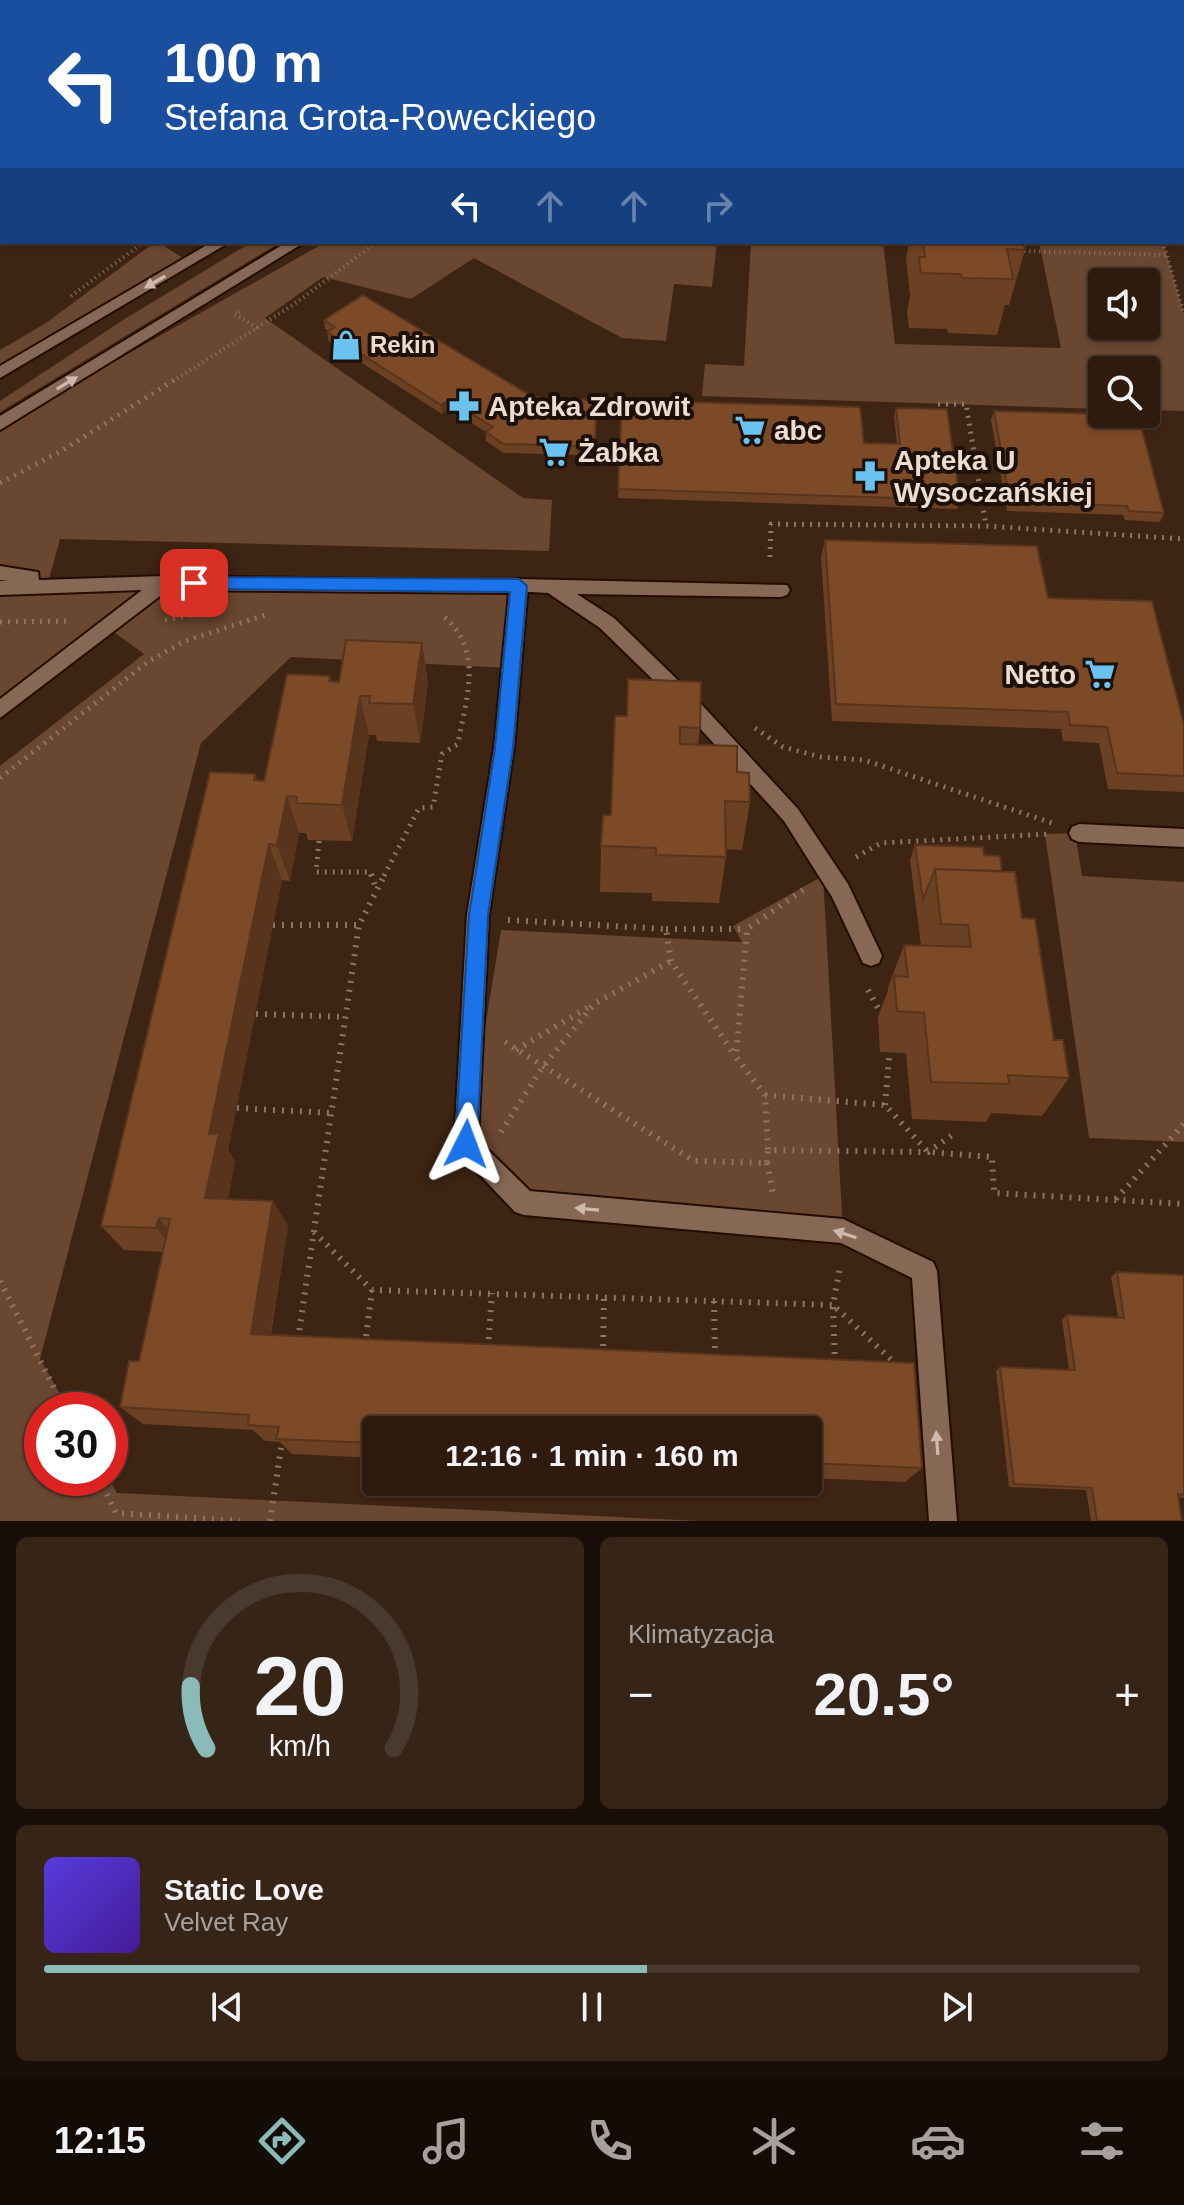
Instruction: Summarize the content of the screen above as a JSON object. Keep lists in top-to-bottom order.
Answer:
{
  "places": {
    "shop": ["Rekin"],
    "pharmacy": ["Apteka Zdrowit", "Apteka U Wysoczańskiej"],
    "supermarket": ["abc", "Żabka", "Netto"]
  },
  "page": {
    "turn": ["100 m", "Stefana Grota-Roweckiego"],
    "limit": "30",
    "trip": "12:16 · 1 min · 160 m",
    "tile": "Klimatyzacja",
    "heat": ["−", "20.5°", "+"],
    "song": ["Static Love", "Velvet Ray"],
    "tabs": "12:15",
    "gauge": ["20", "km/h"]
  }
}
